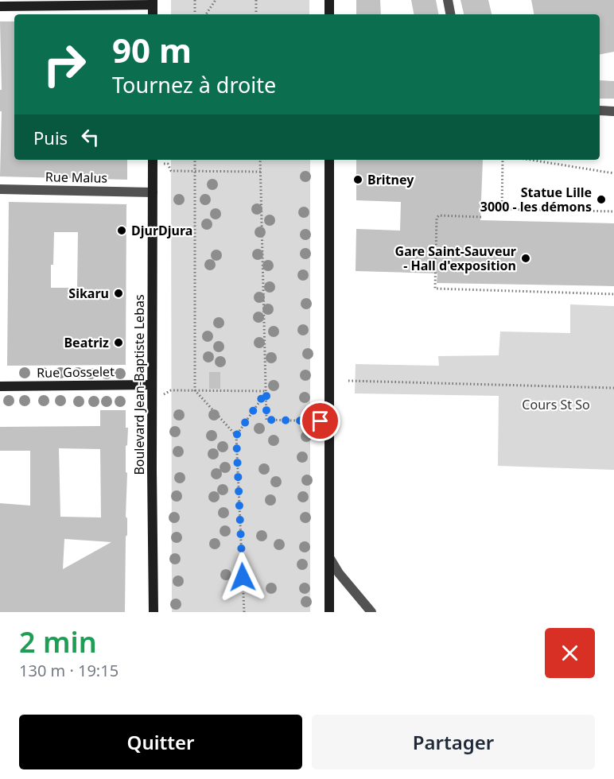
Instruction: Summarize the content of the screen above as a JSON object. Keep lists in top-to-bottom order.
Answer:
{
  "streets": {
    "main road": ["Rue Gosselet", "Boulevard Jean-Baptiste Lebas"],
    "street": ["Rue Malus"]
  },
  "crossings": [
    ["Rue Malus", "Boulevard Jean-Baptiste Lebas"],
    ["Rue Gosselet", "Boulevard Jean-Baptiste Lebas"]
  ],
  "parks": ["Cours St So"],
  "places": [
    "Britney",
    "Statue Lille 3000 - les démons",
    "DjurDjura",
    "Gare Saint-Sauveur - Hall d'exposition",
    "Sikaru",
    "Beatriz"
  ],
  "page": {
    "turn": ["90 m", "Tournez à droite"],
    "then": "Puis",
    "heading": ["2 min", "130 m · 19:15"],
    "buttons": ["Quitter", "Partager"]
  }
}
